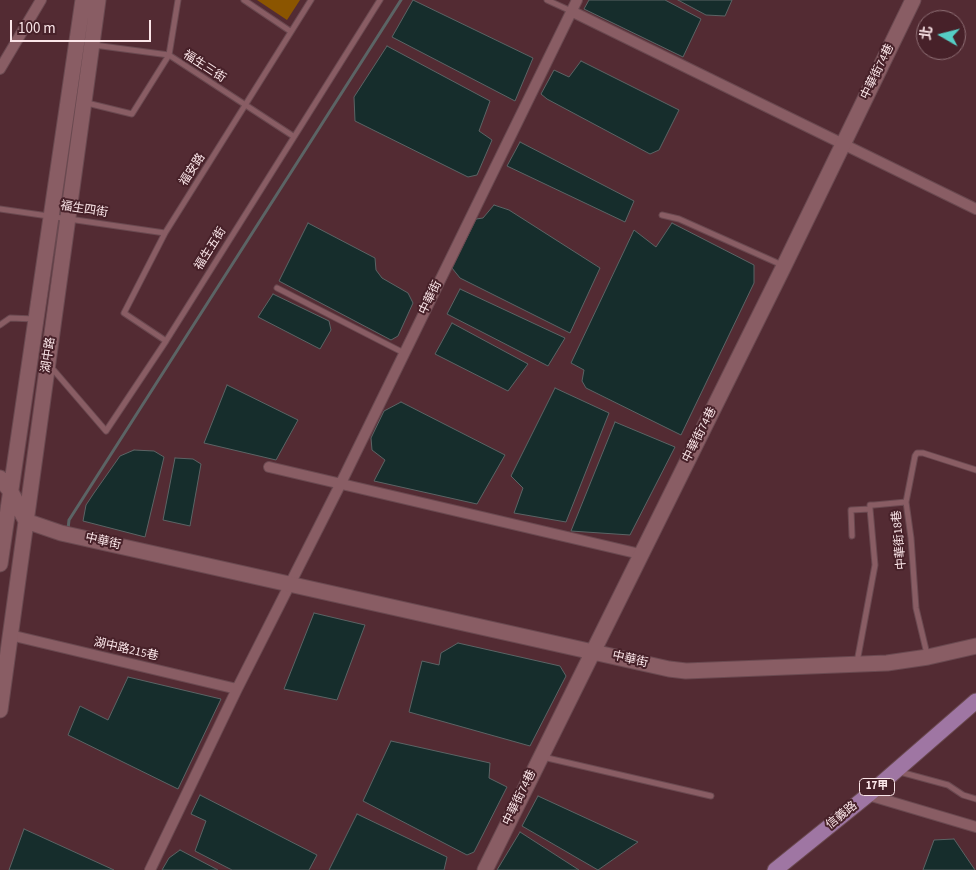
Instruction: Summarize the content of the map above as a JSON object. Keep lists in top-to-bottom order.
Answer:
{
  "streets": {
    "main road": ["17甲", "信義路"],
    "street": [
      "中華街74巷",
      "中華街",
      "湖中路",
      "湖中路215巷"
    ],
    "lane": [
      "福生三街",
      "福安路",
      "福生四街",
      "福生五街",
      "中華街18巷"
    ]
  },
  "crossings": [
    ["福生三街", "福安路"],
    ["福生三街", "福生五街"],
    ["福生三街", "湖中路"],
    ["中華街74巷", "中華街"],
    ["福安路", "福生四街"],
    ["福安路", "福生五街"],
    ["福生四街", "湖中路"],
    ["福生五街", "湖中路"],
    ["中華街", "湖中路"],
    ["中華街", "中華街18巷"],
    ["中華街", "湖中路215巷"],
    ["湖中路", "湖中路215巷"]
  ],
  "scale_bar": "100 m",
  "north": "left"
}
